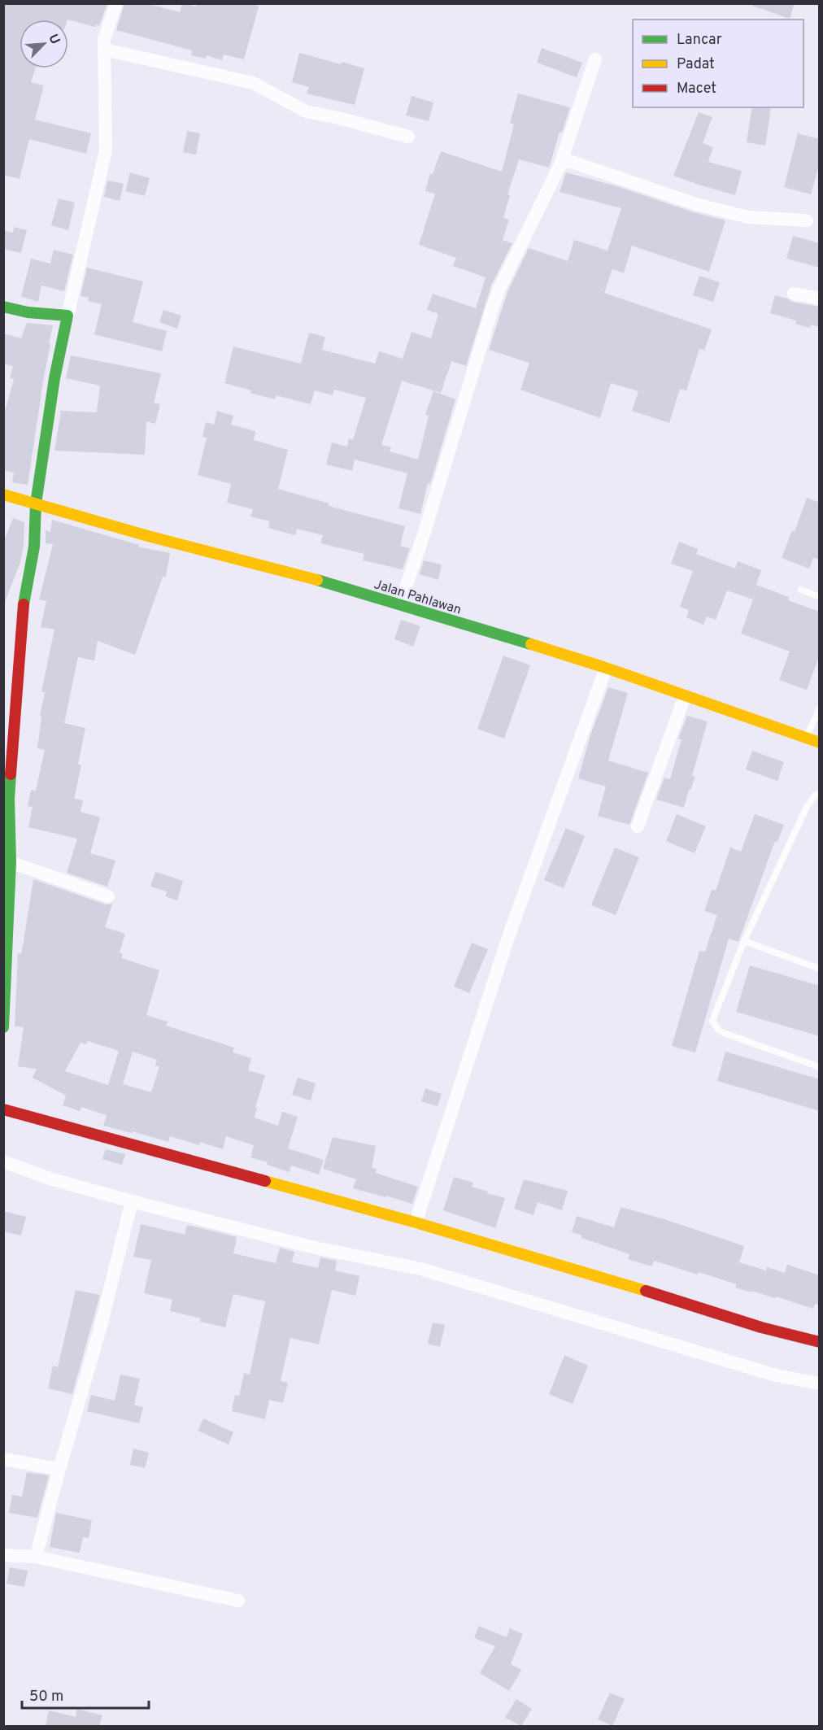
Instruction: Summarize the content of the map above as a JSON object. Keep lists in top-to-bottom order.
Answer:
{
  "streets": {
    "street": ["Jalan Pahlawan"]
  },
  "legend": ["Lancar", "Padat", "Macet"],
  "scale_bar": "50 m",
  "north": "top right"
}
